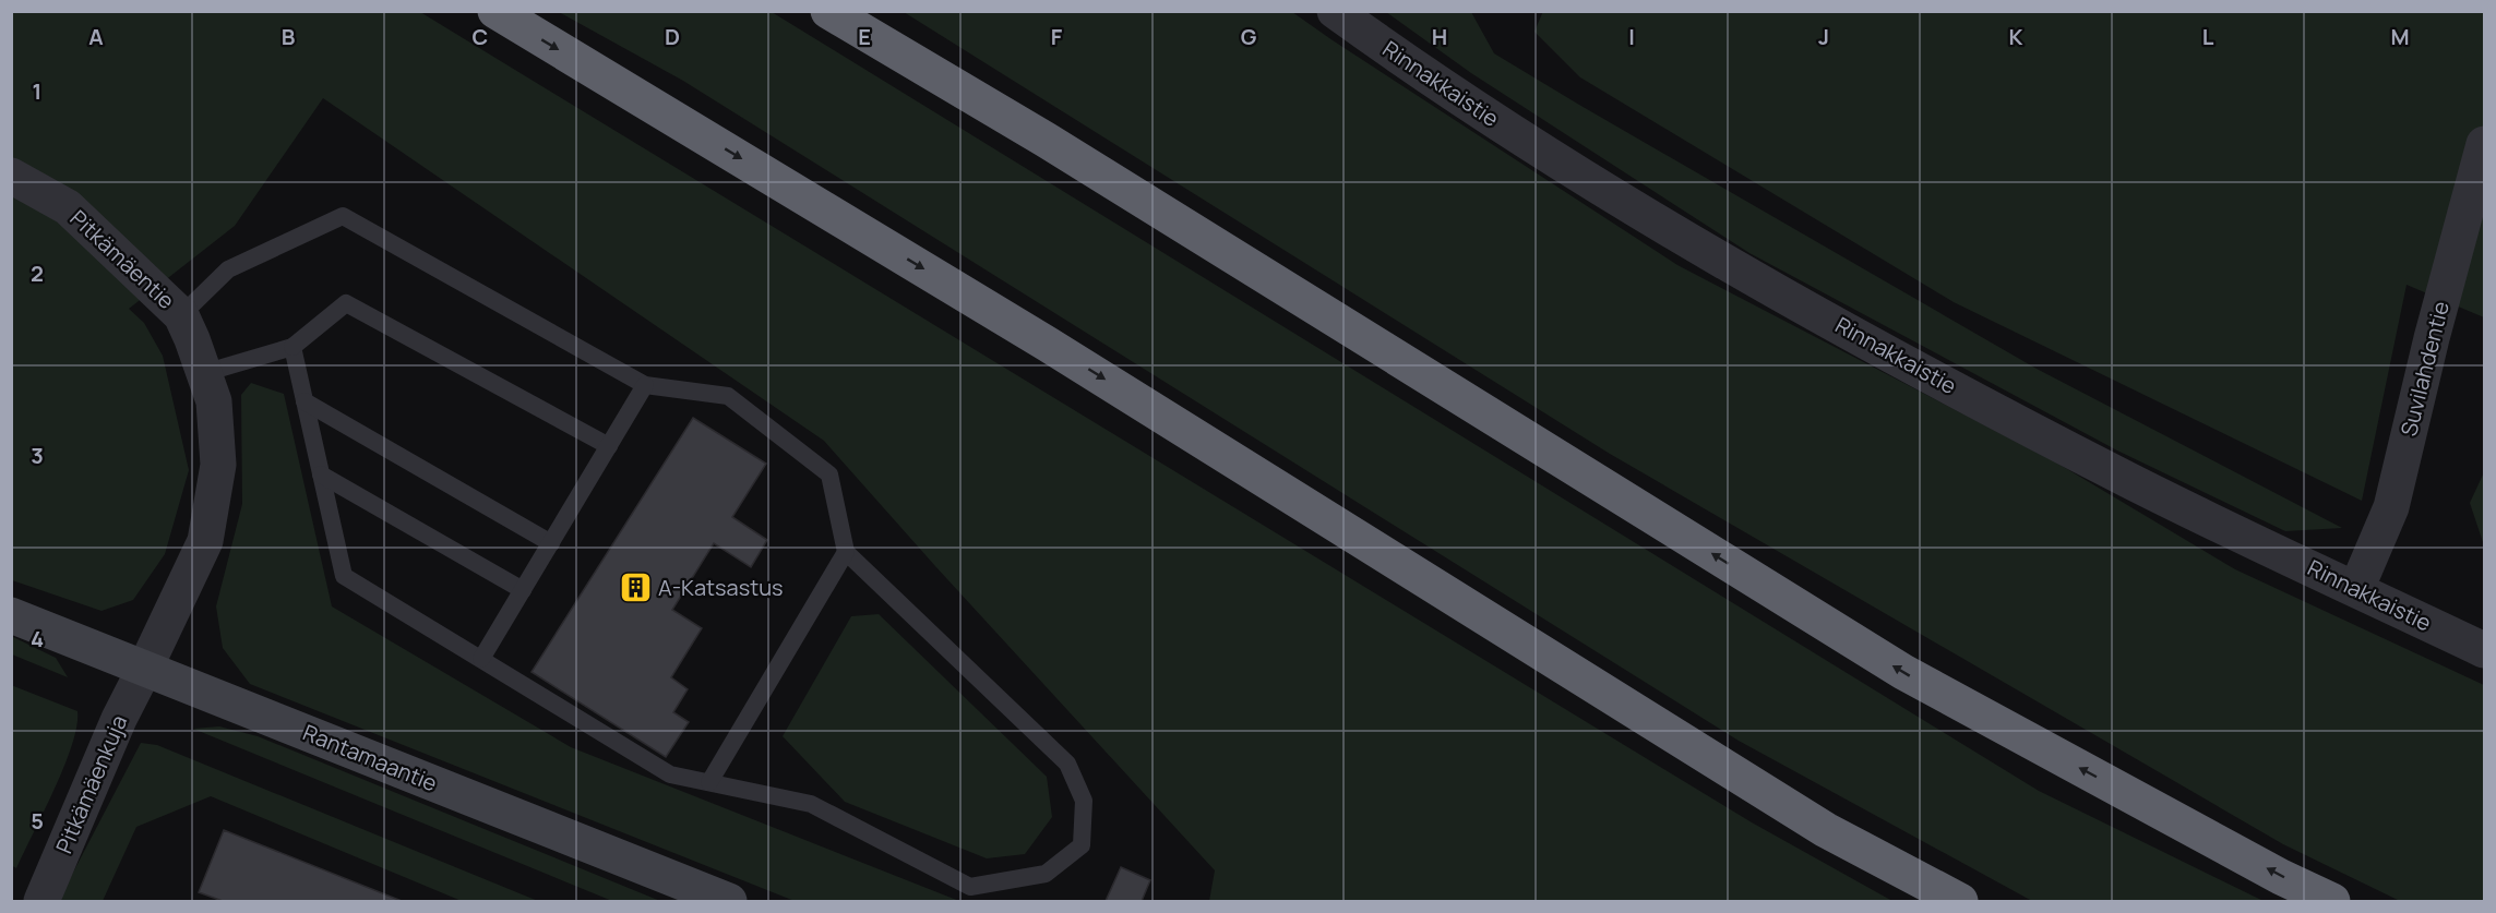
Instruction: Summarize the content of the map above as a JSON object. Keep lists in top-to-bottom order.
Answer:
{
  "streets": {
    "main road": ["Rantamaantie"],
    "street": [
      "Rinnakkaistie",
      "Pitkämäentie",
      "Suvilahdentie",
      "Pitkämäenkuja"
    ]
  },
  "crossings": [
    ["Rinnakkaistie", "Suvilahdentie"],
    ["Pitkämäentie", "Rantamaantie"],
    ["Pitkämäentie", "Pitkämäenkuja"],
    ["Rantamaantie", "Pitkämäenkuja"]
  ],
  "places": {
    "building": ["A-Katsastus"]
  },
  "grid": {
    "columns": [
      "A",
      "B",
      "C",
      "D",
      "E",
      "F",
      "G",
      "H",
      "I",
      "J",
      "K",
      "L",
      "M"
    ],
    "rows": [
      "1",
      "2",
      "3",
      "4",
      "5"
    ]
  }
}
